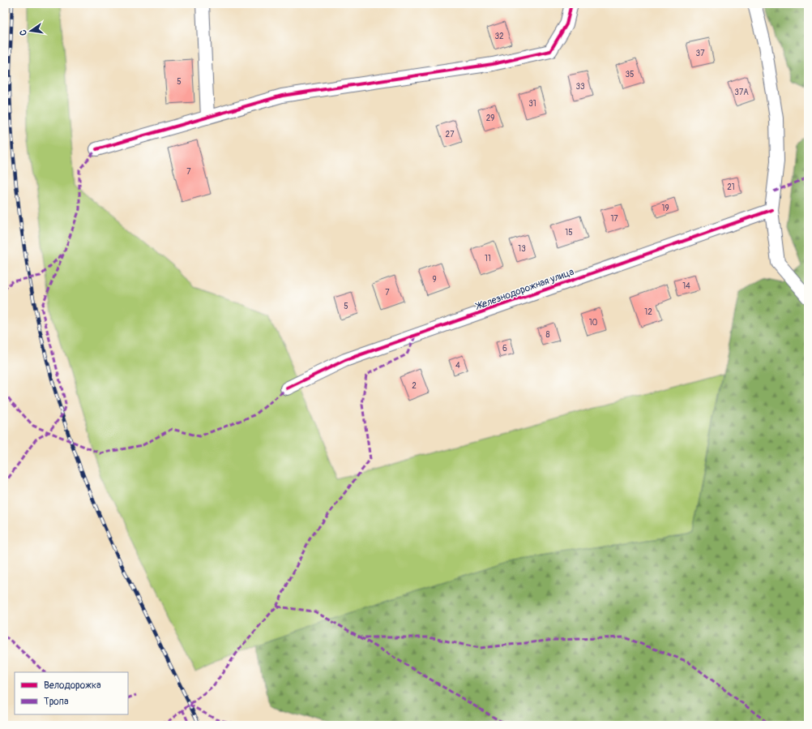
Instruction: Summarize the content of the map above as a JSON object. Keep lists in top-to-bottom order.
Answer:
{
  "streets": {
    "street": ["Железнодорожная улица"]
  },
  "house_numbers": [
    "32",
    "37",
    "35",
    "5",
    "33",
    "37А",
    "31",
    "29",
    "27",
    "7",
    "21",
    "19",
    "17",
    "15",
    "13",
    "11",
    "9",
    "14",
    "7",
    "5",
    "12",
    "10",
    "8",
    "6",
    "4",
    "2"
  ],
  "legend": ["Велодорожка", "Тропа"],
  "north": "left"
}
